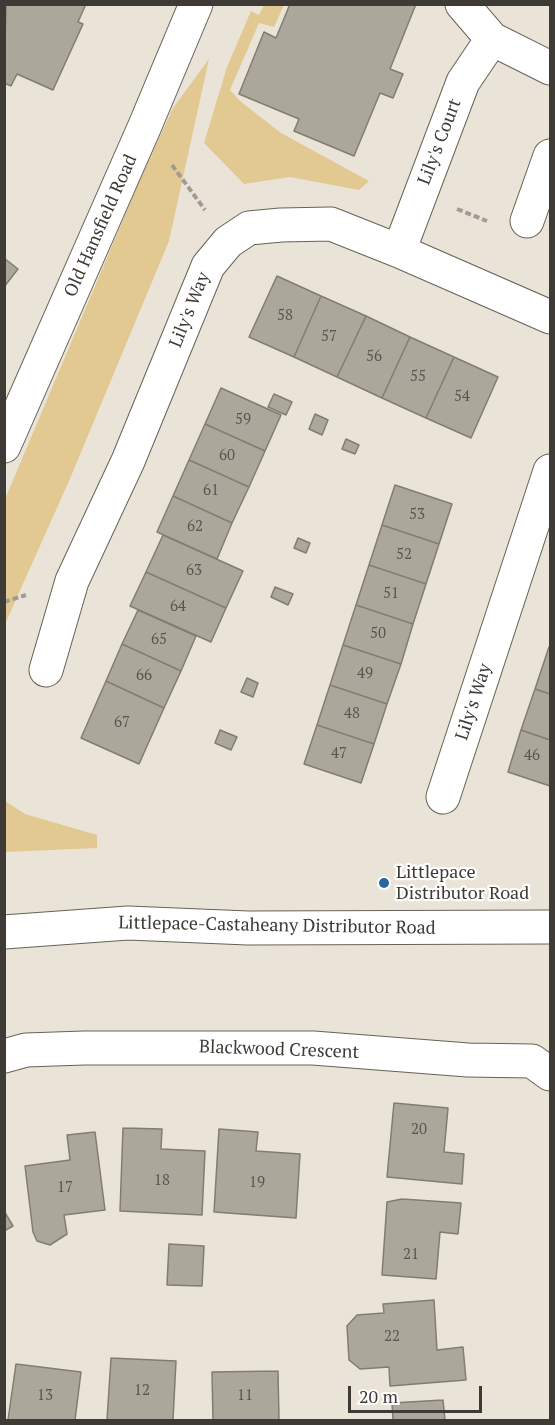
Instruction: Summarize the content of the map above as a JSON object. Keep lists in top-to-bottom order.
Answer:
{
  "streets": {
    "street": [
      "Lily's Court",
      "Old Hansfield Road",
      "Lily's Way",
      "Littlepace-Castaheany Distributor Road",
      "Blackwood Crescent"
    ]
  },
  "crossings": [
    ["Lily's Court", "Lily's Way"]
  ],
  "places": ["Littlepace Distributor Road"],
  "house_numbers": [
    "58",
    "57",
    "56",
    "55",
    "54",
    "59",
    "60",
    "61",
    "53",
    "62",
    "52",
    "63",
    "51",
    "64",
    "50",
    "65",
    "49",
    "66",
    "48",
    "67",
    "47",
    "46",
    "20",
    "18",
    "19",
    "17",
    "21",
    "22",
    "12",
    "13",
    "11"
  ],
  "scale_bar": "20 m"
}
